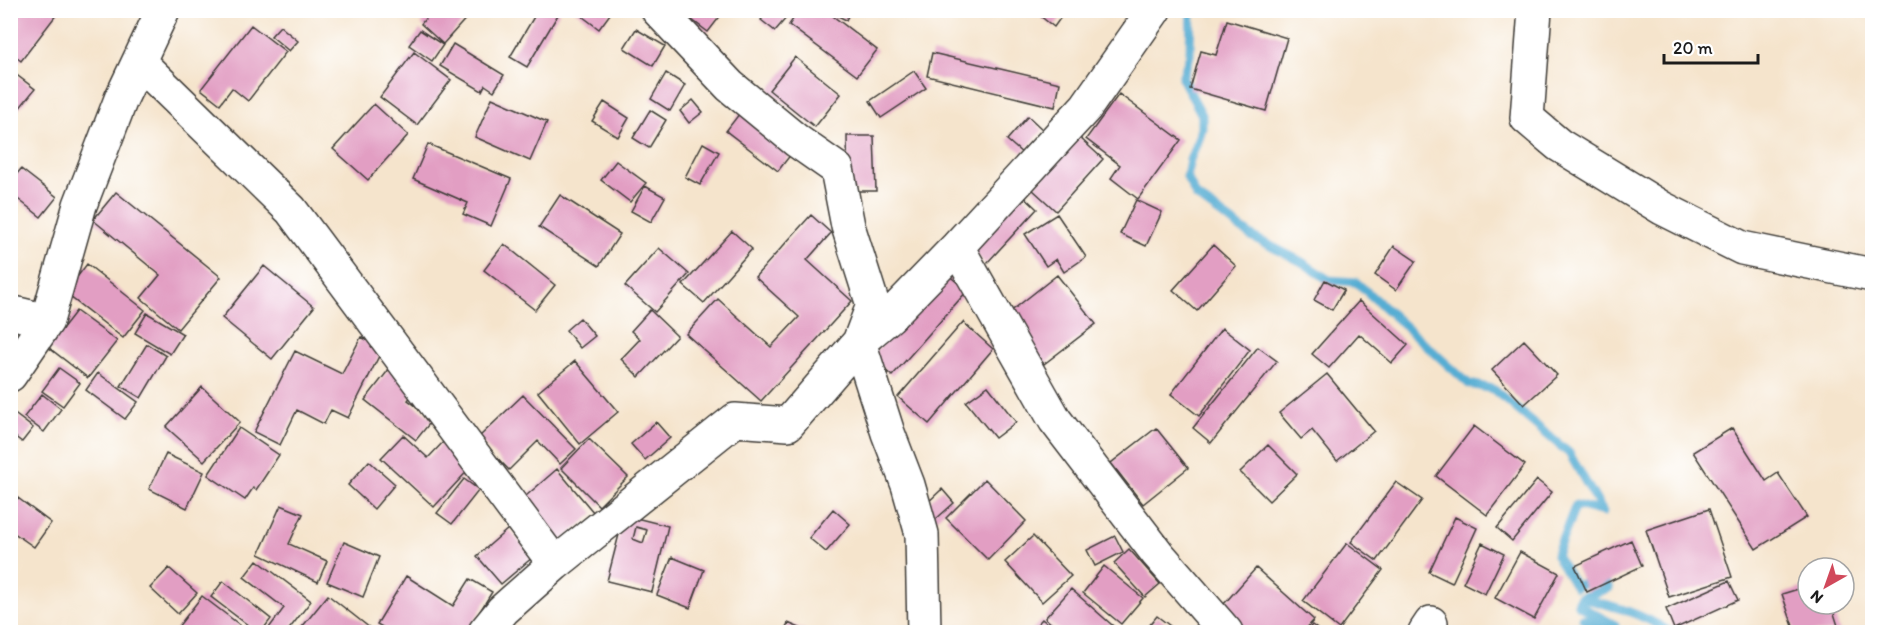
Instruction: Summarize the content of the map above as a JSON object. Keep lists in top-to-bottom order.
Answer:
{
  "scale_bar": "20 m",
  "north": "bottom left"
}
